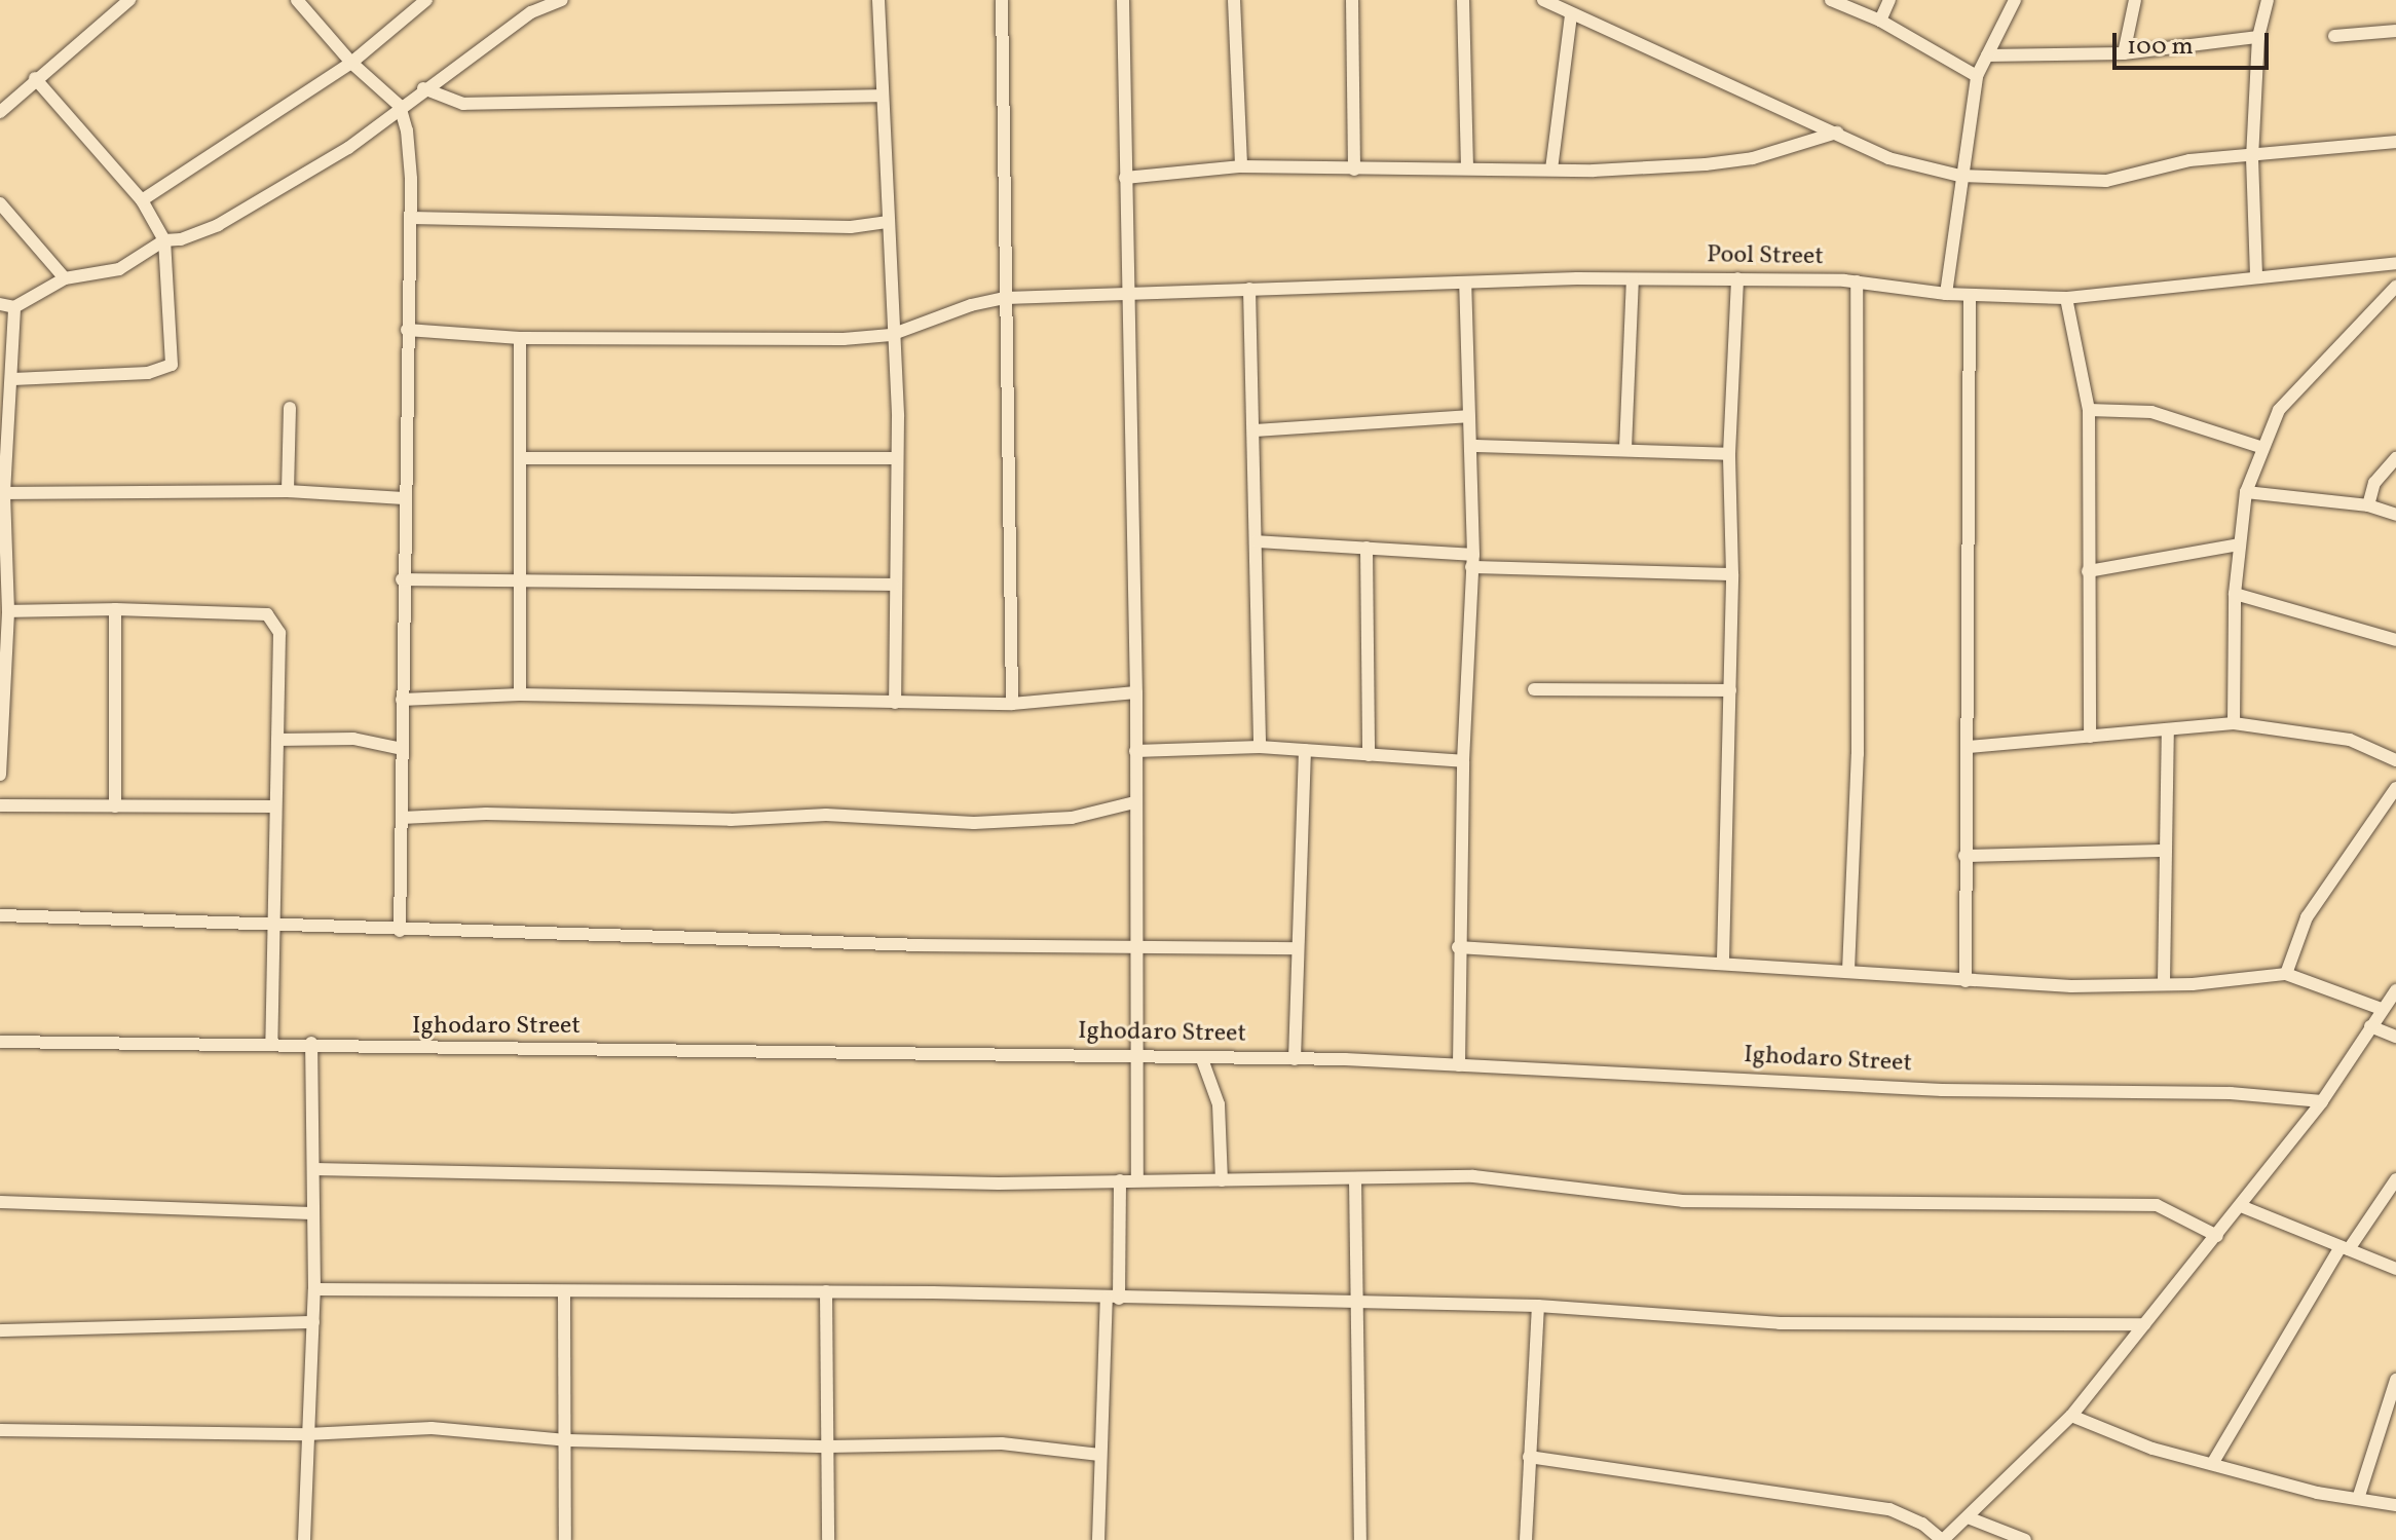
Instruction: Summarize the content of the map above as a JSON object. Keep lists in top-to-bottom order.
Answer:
{
  "streets": {
    "street": ["Pool Street", "Ighodaro Street"]
  },
  "scale_bar": "100 m"
}
